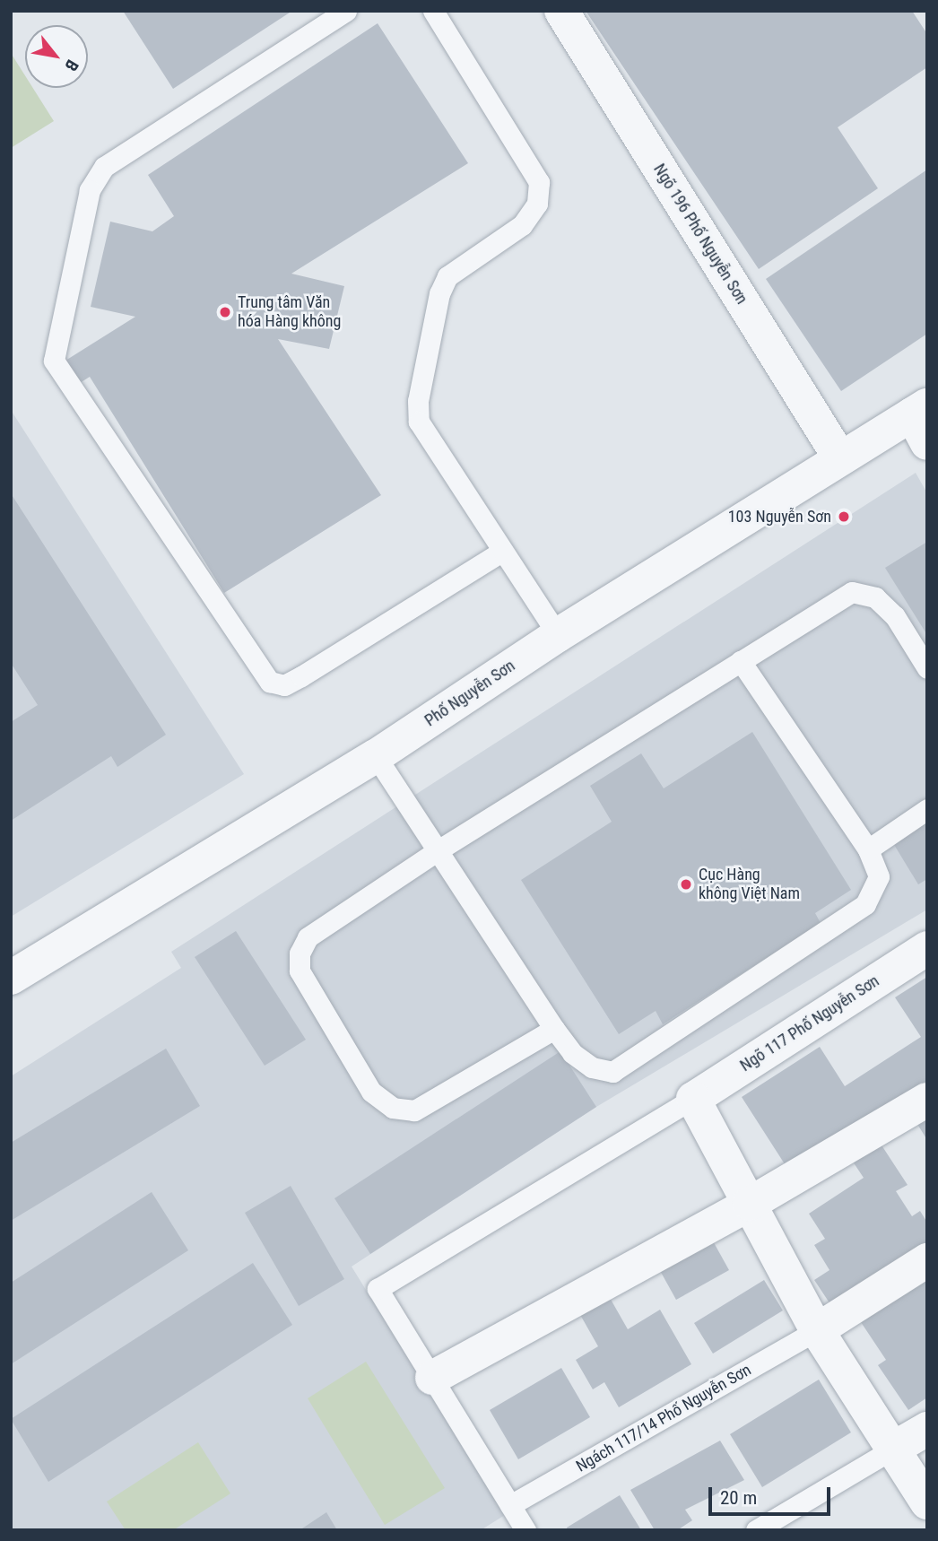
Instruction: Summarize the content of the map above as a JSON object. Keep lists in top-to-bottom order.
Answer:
{
  "streets": {
    "street": ["Ngõ 196 Phố Nguyễn Sơn", "Phố Nguyễn Sơn", "Ngõ 117 Phố Nguyễn Sơn"],
    "lane": ["Ngách 117/14 Phố Nguyễn Sơn"]
  },
  "crossings": [
    ["Ngõ 196 Phố Nguyễn Sơn", "Phố Nguyễn Sơn"]
  ],
  "places": ["Trung tâm Văn hóa Hàng không", "103 Nguyễn Sơn", "Cục Hàng không Việt Nam"],
  "scale_bar": "20 m",
  "north": "bottom right"
}
